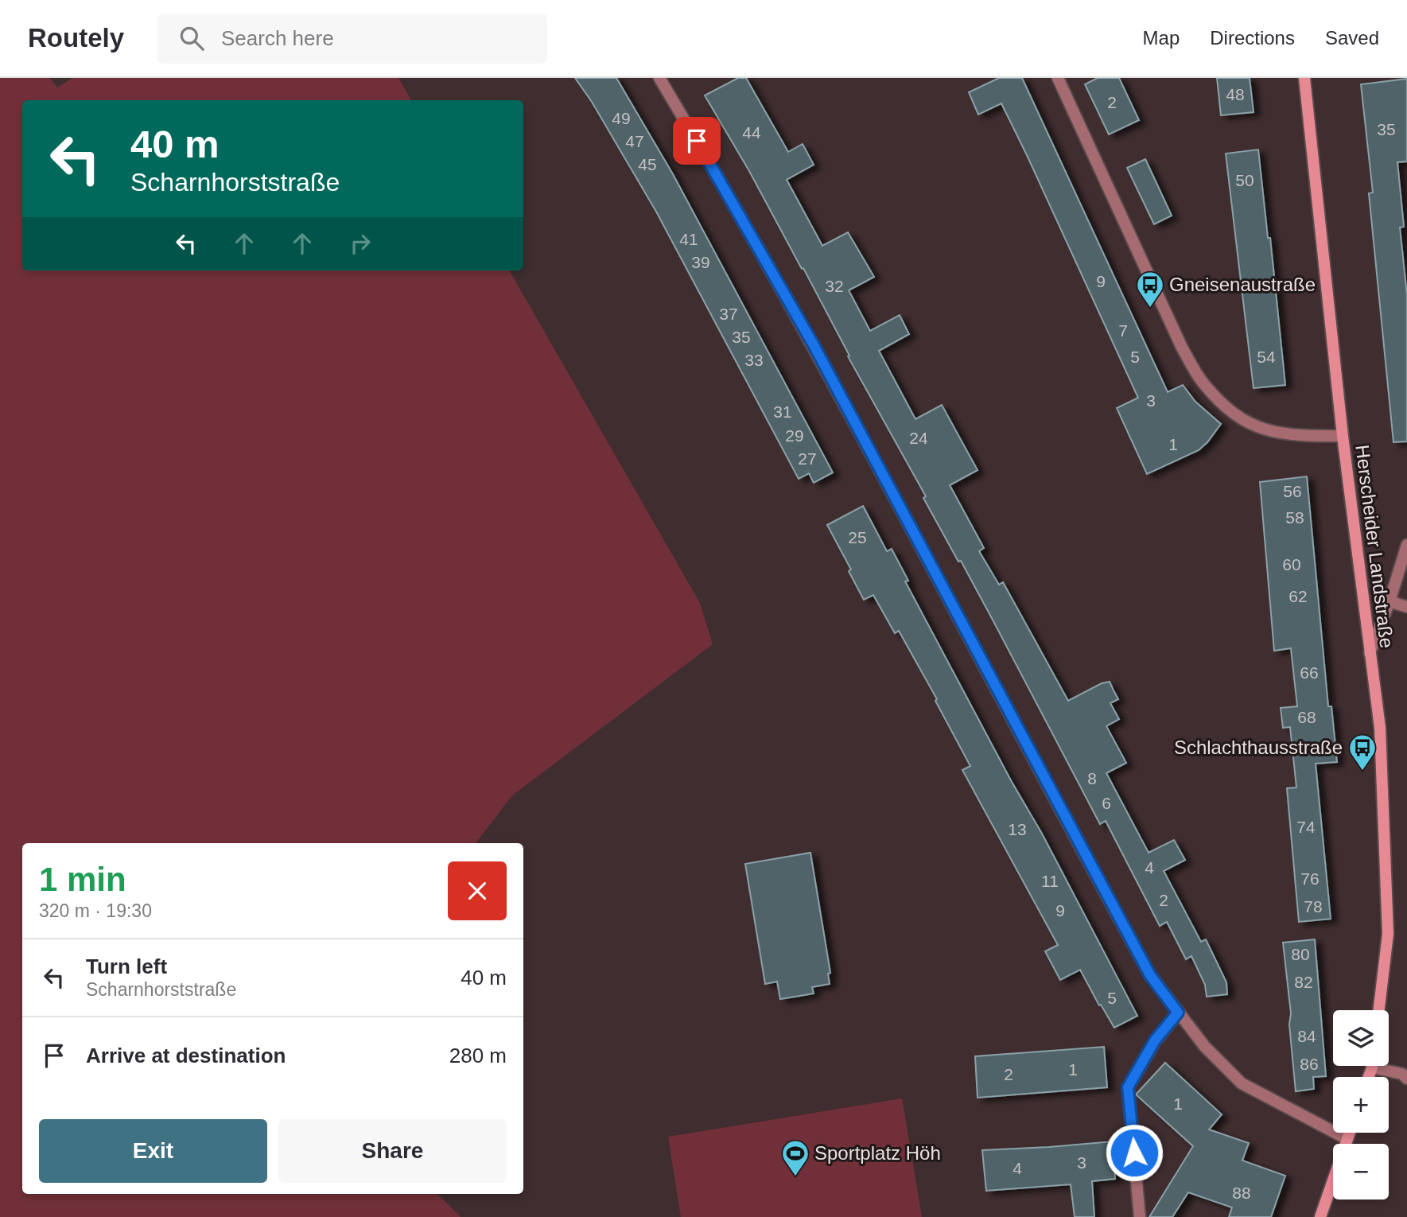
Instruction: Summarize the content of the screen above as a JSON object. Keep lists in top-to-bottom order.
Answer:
{
  "streets": {
    "main road": ["Herscheider Landstraße"]
  },
  "places": {
    "bus stop": ["Gneisenaustraße", "Schlachthausstraße"],
    "sports": ["Sportplatz Höh"]
  },
  "house_numbers": [
    "48",
    "2",
    "49",
    "35",
    "44",
    "47",
    "45",
    "50",
    "41",
    "39",
    "9",
    "32",
    "37",
    "7",
    "35",
    "5",
    "54",
    "33",
    "3",
    "31",
    "29",
    "24",
    "1",
    "27",
    "56",
    "58",
    "25",
    "60",
    "62",
    "66",
    "68",
    "8",
    "6",
    "74",
    "13",
    "4",
    "76",
    "11",
    "2",
    "78",
    "9",
    "80",
    "82",
    "5",
    "84",
    "86",
    "1",
    "2",
    "1",
    "3",
    "4",
    "88"
  ],
  "page": {
    "header": "Routely",
    "search": "Search here",
    "nav": ["Map", "Directions", "Saved"],
    "turn": ["40 m", "Scharnhorststraße"],
    "heading": ["1 min", "320 m · 19:30"],
    "list": [
      {
        "name": "Turn left",
        "note": "Scharnhorststraße",
        "value": "40 m"
      },
      {
        "name": "Arrive at destination",
        "value": "280 m"
      }
    ],
    "map_buttons": ["+", "−"],
    "buttons": ["Exit", "Share"]
  }
}
